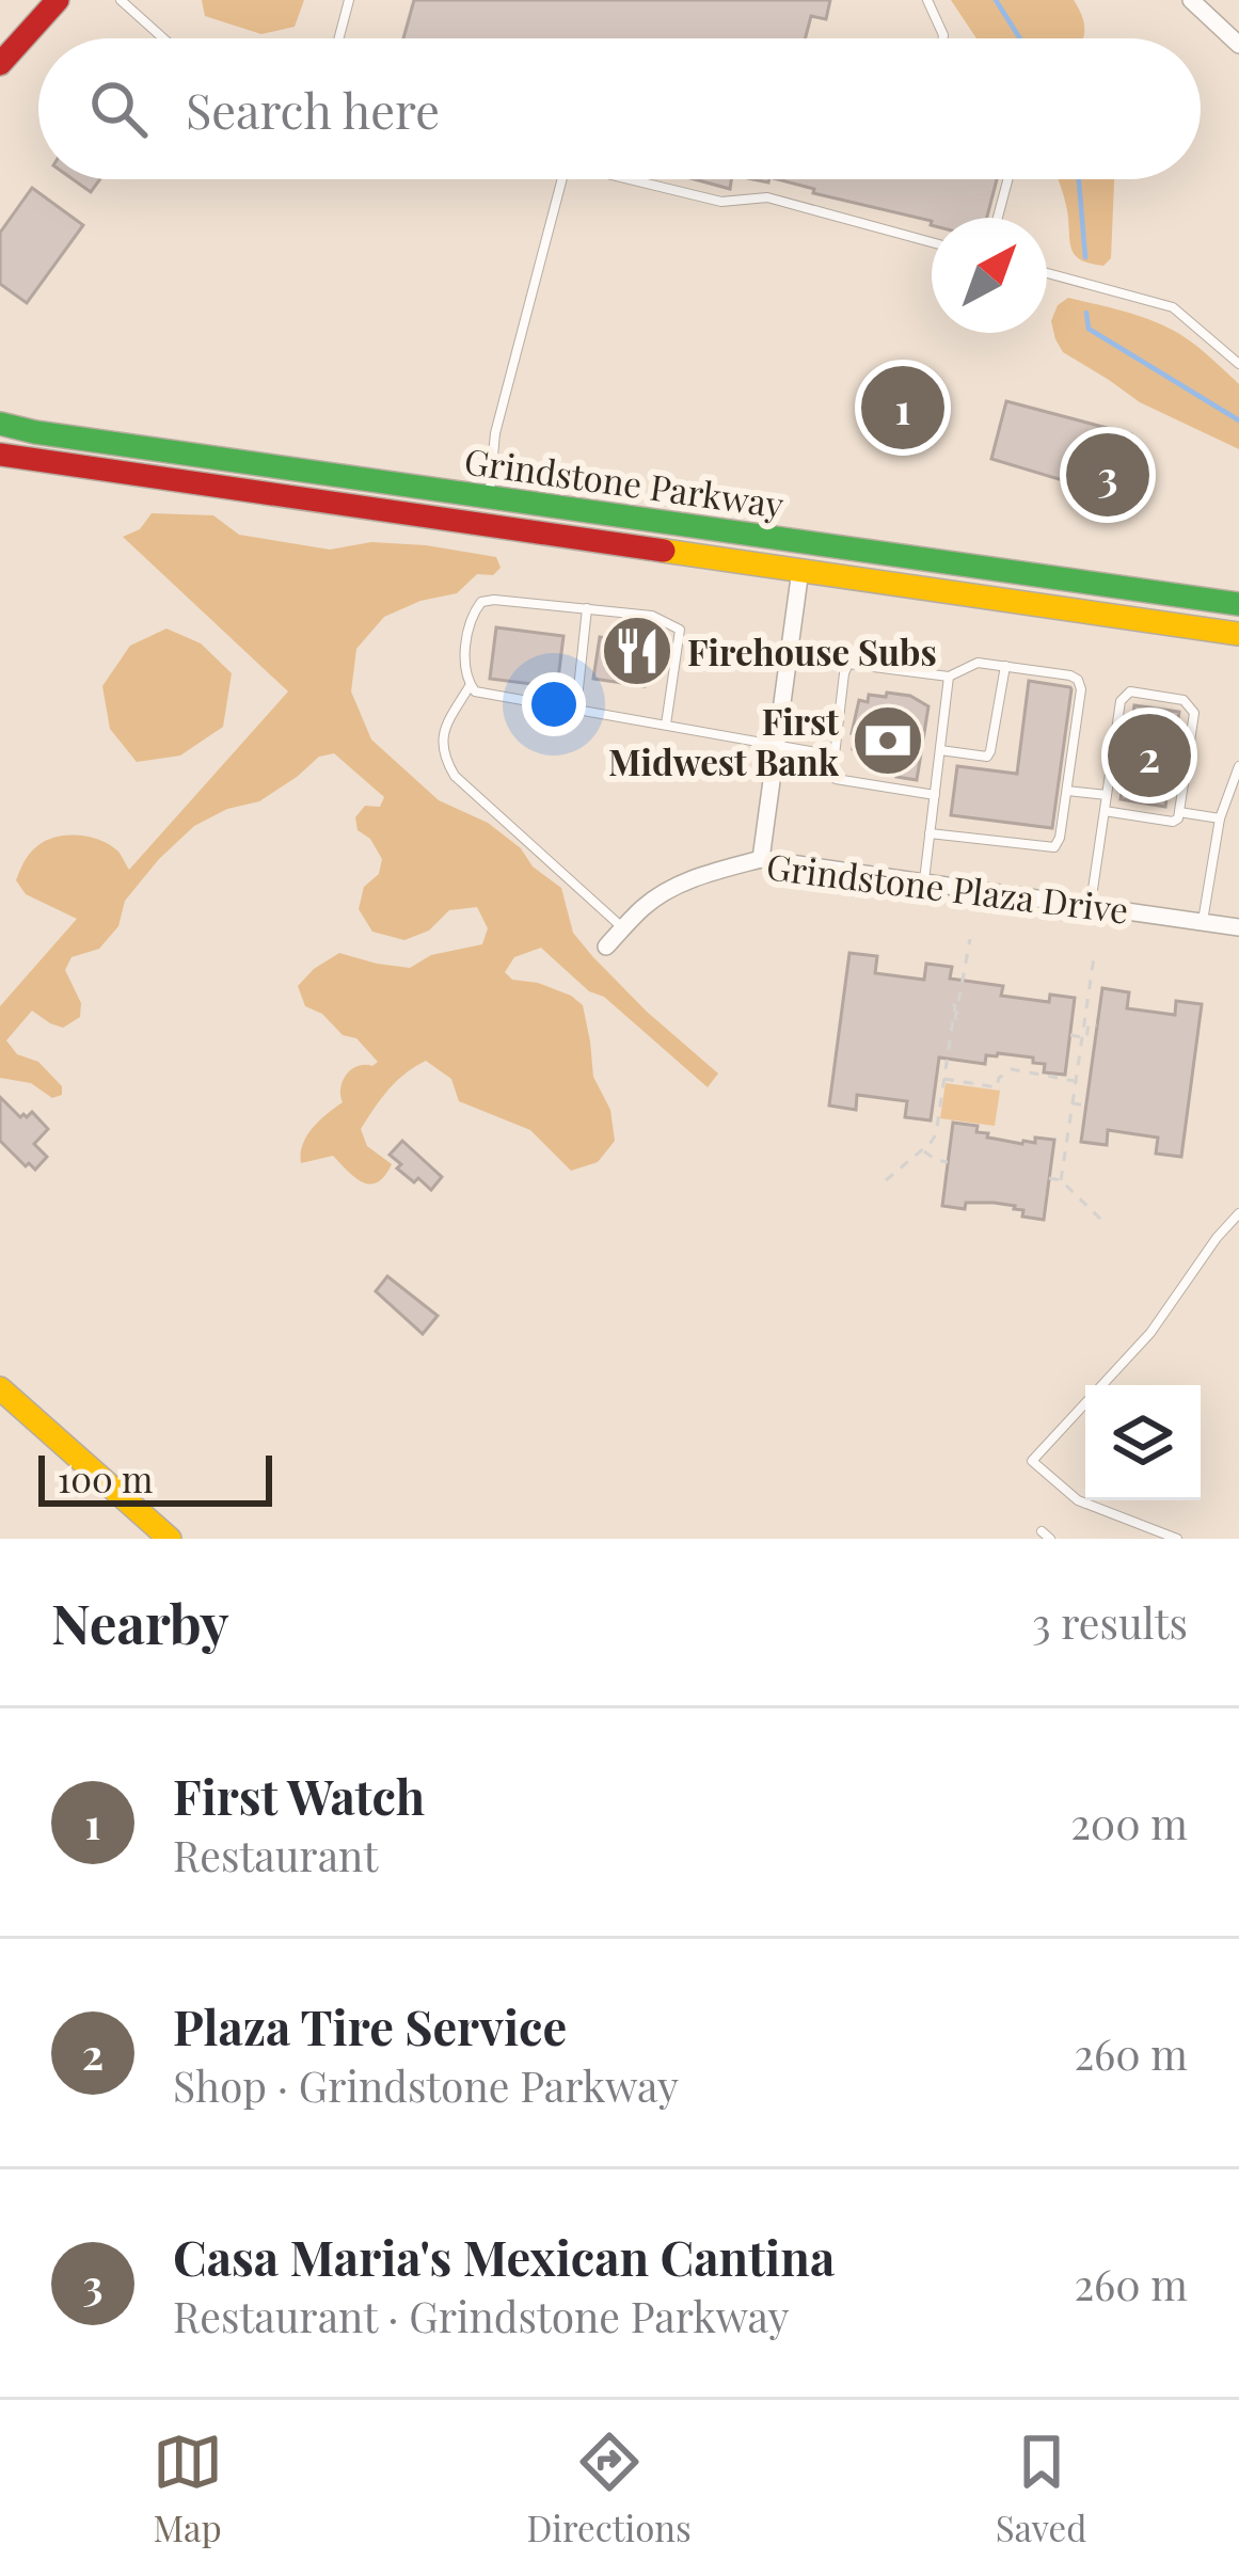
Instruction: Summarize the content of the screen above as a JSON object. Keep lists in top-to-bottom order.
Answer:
{
  "streets": {
    "main road": ["Grindstone Parkway"],
    "street": ["Grindstone Plaza Drive"]
  },
  "places": {
    "restaurant": ["Firehouse Subs"],
    "bank": ["First Midwest Bank"]
  },
  "scale_bar": "100 m",
  "north": "top right",
  "page": {
    "search": "Search here",
    "pins": ["1", "3", "2"],
    "scale": "100 m",
    "heading": ["Nearby", "3 results"],
    "list": [
      {
        "mark": "1",
        "name": "First Watch",
        "note": "Restaurant",
        "value": "200 m"
      },
      {
        "mark": "2",
        "name": "Plaza Tire Service",
        "note": "Shop · Grindstone Parkway",
        "value": "260 m"
      },
      {
        "mark": "3",
        "name": "Casa Maria's Mexican Cantina",
        "note": "Restaurant · Grindstone Parkway",
        "value": "260 m"
      }
    ],
    "nav": ["Map", "Directions", "Saved"]
  }
}
